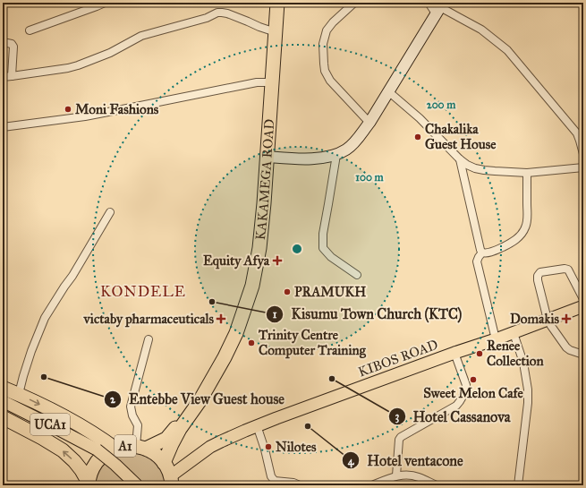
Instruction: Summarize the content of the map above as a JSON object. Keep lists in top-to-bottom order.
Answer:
{
  "streets": {
    "highway": ["KAKAMEGA ROAD", "A1"],
    "main road": ["KIBOS ROAD", "UCA1"]
  },
  "crossings": [
    ["KAKAMEGA ROAD", "A1"],
    ["KIBOS ROAD", "A1"]
  ],
  "districts": ["KONDELE"],
  "places": {
    "other": [
      "Moni Fashions",
      "Chakalika Guest House",
      "PRAMUKH",
      "Kisumu Town Church (KTC)",
      "Trinity Centre Computer Training",
      "Renee Collection",
      "Entebbe View Guest house",
      "Hotel Cassanova",
      "Sweet Melon Cafe",
      "Hotel ventacone",
      "Nilotes"
    ],
    "health": ["Equity Afya", "victaby pharmaceuticals", "Domakis"]
  },
  "rings": ["200 m", "100 m"]
}
